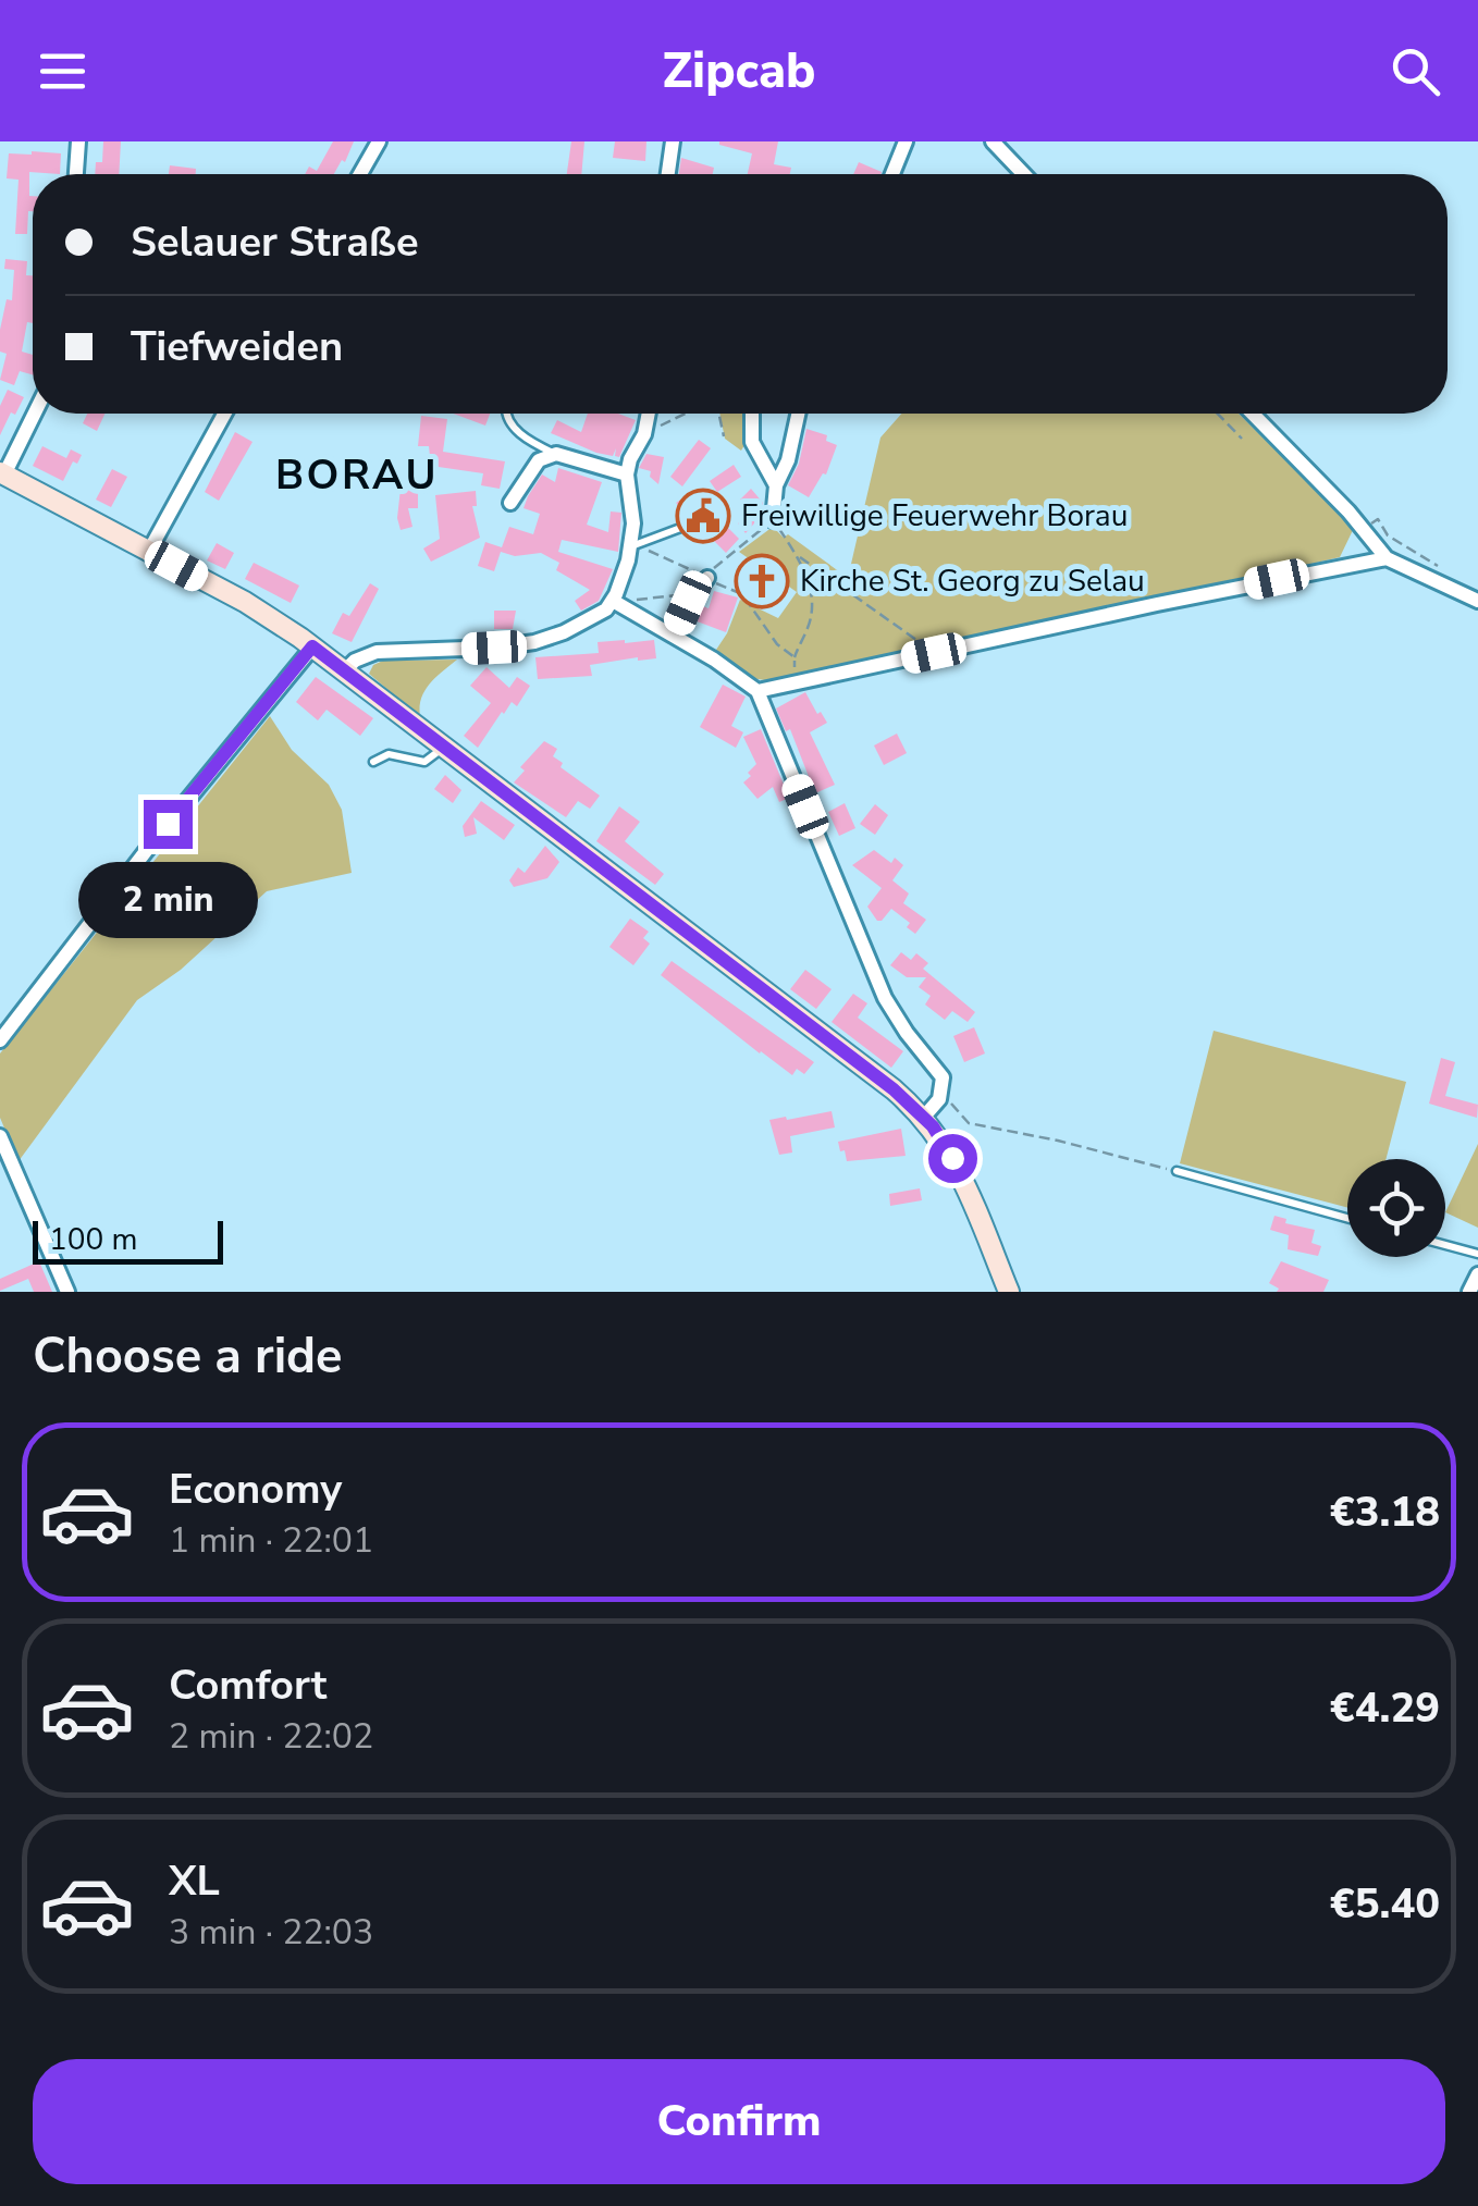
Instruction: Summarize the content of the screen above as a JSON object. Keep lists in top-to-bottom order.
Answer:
{
  "districts": ["BORAU"],
  "places": {
    "public building": ["Freiwillige Feuerwehr Borau"],
    "church": ["Kirche St. Georg zu Selau"]
  },
  "scale_bar": "100 m",
  "page": {
    "header": "Zipcab",
    "banner": ["Selauer Straße", "Tiefweiden"],
    "bubble": "2 min",
    "scale": "100 m",
    "heading": "Choose a ride",
    "list": [
      {
        "name": "Economy",
        "note": "1 min · 22:01",
        "value": "€3.18"
      },
      {
        "name": "Comfort",
        "note": "2 min · 22:02",
        "value": "€4.29"
      },
      {
        "name": "XL",
        "note": "3 min · 22:03",
        "value": "€5.40"
      }
    ],
    "buttons": "Confirm"
  }
}
